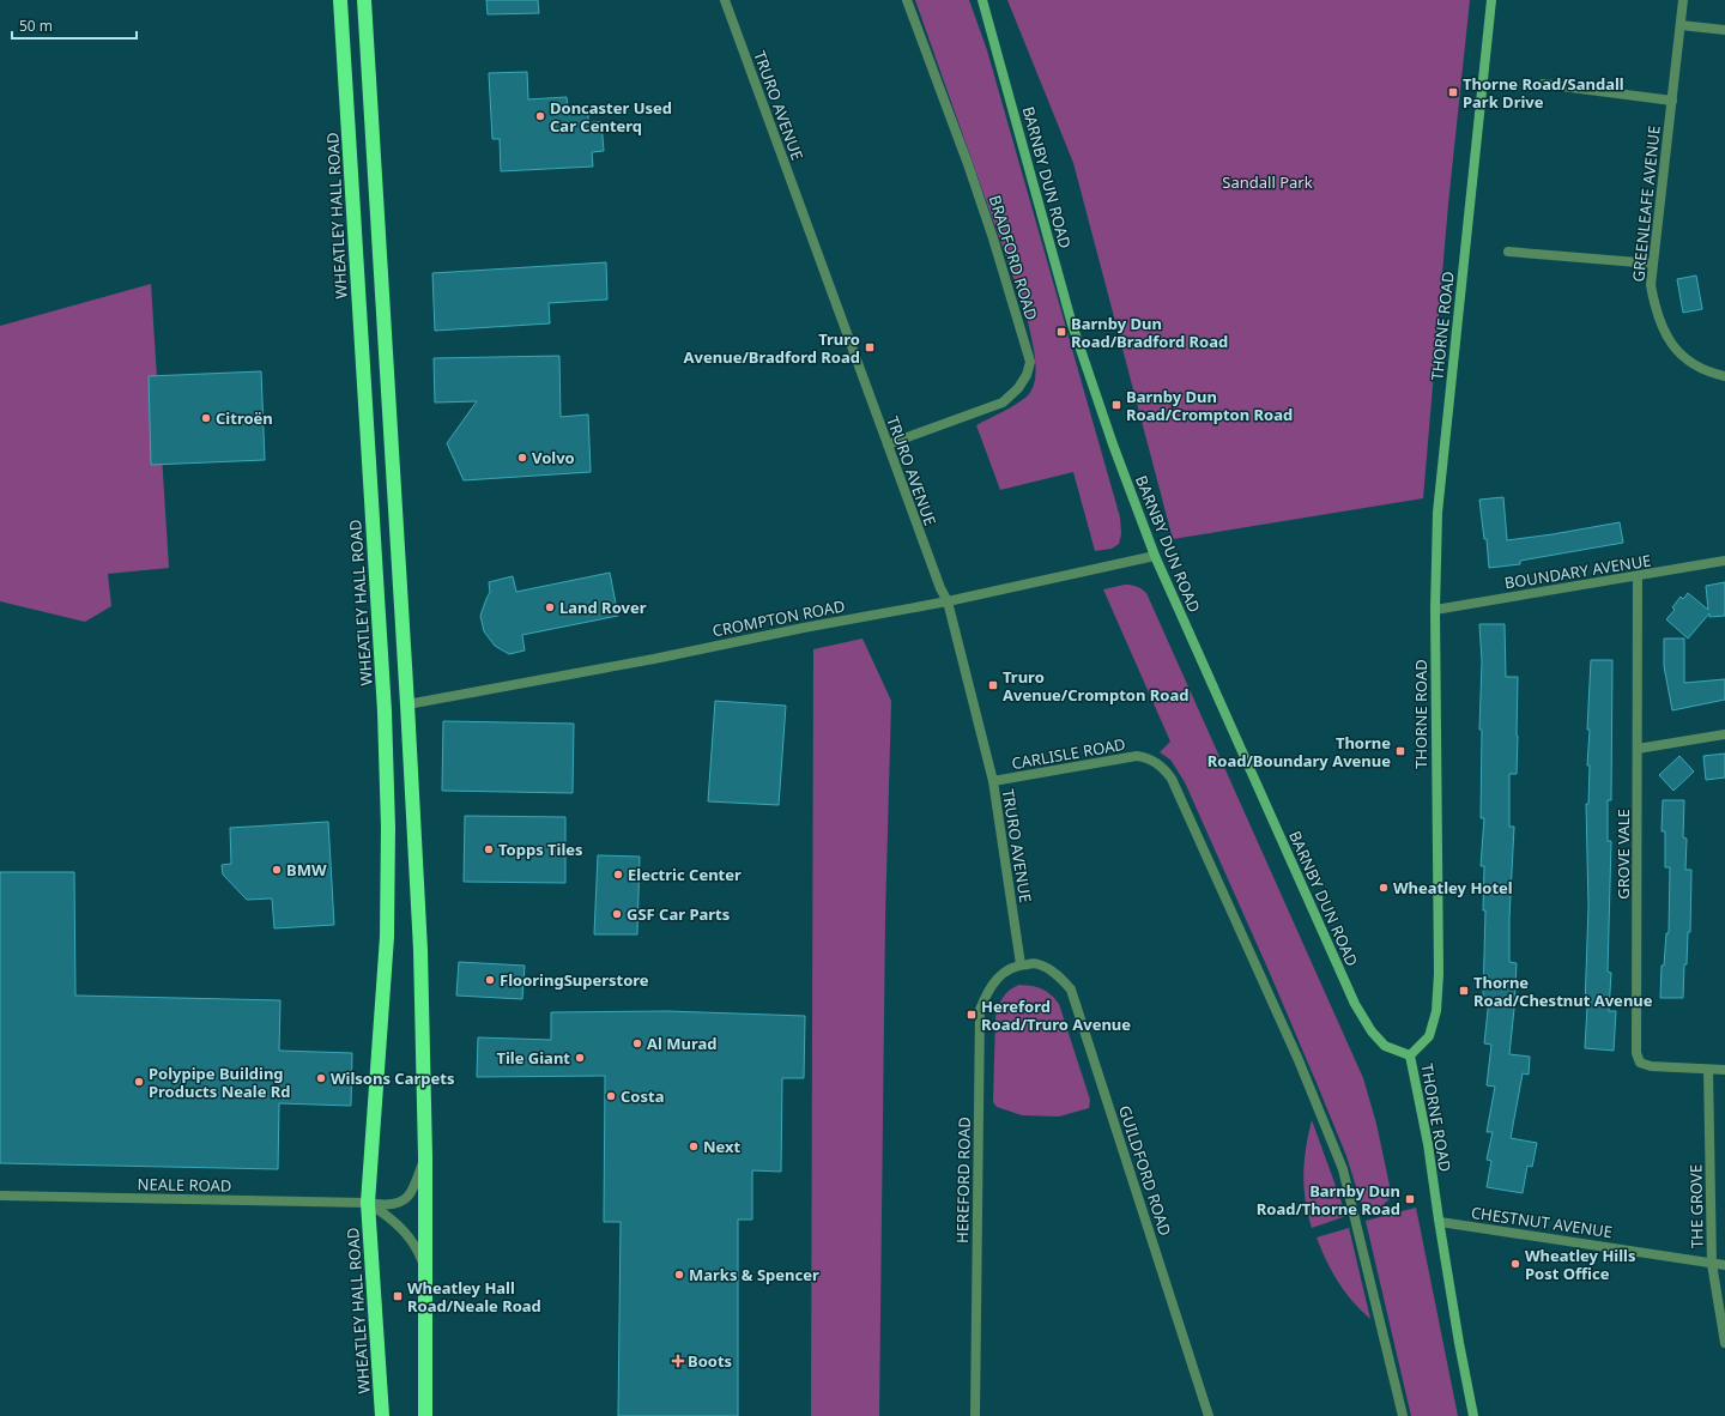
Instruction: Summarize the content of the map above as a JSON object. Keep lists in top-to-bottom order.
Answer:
{
  "streets": {
    "highway": ["WHEATLEY HALL ROAD"],
    "street": [
      "TRURO AVENUE",
      "BARNBY DUN ROAD",
      "GREENLEAFE AVENUE",
      "BRADFORD ROAD",
      "THORNE ROAD",
      "BOUNDARY AVENUE",
      "CROMPTON ROAD",
      "CARLISLE ROAD",
      "GROVE VALE",
      "GUILDFORD ROAD",
      "HEREFORD ROAD",
      "NEALE ROAD",
      "THE GROVE",
      "CHESTNUT AVENUE"
    ]
  },
  "crossings": [
    ["TRURO AVENUE", "BRADFORD ROAD"],
    ["TRURO AVENUE", "CROMPTON ROAD"],
    ["TRURO AVENUE", "CARLISLE ROAD"],
    ["TRURO AVENUE", "GUILDFORD ROAD"],
    ["TRURO AVENUE", "HEREFORD ROAD"],
    ["BARNBY DUN ROAD", "THORNE ROAD"],
    ["BARNBY DUN ROAD", "CROMPTON ROAD"],
    ["WHEATLEY HALL ROAD", "CROMPTON ROAD"],
    ["WHEATLEY HALL ROAD", "NEALE ROAD"],
    ["THORNE ROAD", "BOUNDARY AVENUE"],
    ["THORNE ROAD", "CHESTNUT AVENUE"],
    ["BOUNDARY AVENUE", "GROVE VALE"],
    ["GROVE VALE", "THE GROVE"],
    ["GUILDFORD ROAD", "HEREFORD ROAD"],
    ["THE GROVE", "CHESTNUT AVENUE"]
  ],
  "parks": ["Sandall Park"],
  "places": {
    "transit": [
      "Thorne Road/Sandall Park Drive",
      "Barnby Dun Road/Bradford Road",
      "Truro Avenue/Bradford Road",
      "Barnby Dun Road/Crompton Road",
      "Truro Avenue/Crompton Road",
      "Thorne Road/Boundary Avenue",
      "Thorne Road/Chestnut Avenue",
      "Hereford Road/Truro Avenue",
      "Barnby Dun Road/Thorne Road",
      "Wheatley Hall Road/Neale Road"
    ],
    "other": [
      "Doncaster Used Car Centerq",
      "Citroën",
      "Volvo",
      "Land Rover",
      "Topps Tiles",
      "BMW",
      "Electric Center",
      "Wheatley Hotel",
      "GSF Car Parts",
      "FlooringSuperstore",
      "Al Murad",
      "Tile Giant",
      "Wilsons Carpets",
      "Polypipe Building Products Neale Rd",
      "Costa",
      "Next",
      "Wheatley Hills Post Office",
      "Marks & Spencer"
    ],
    "health": ["Boots"]
  },
  "scale_bar": "50 m"
}
